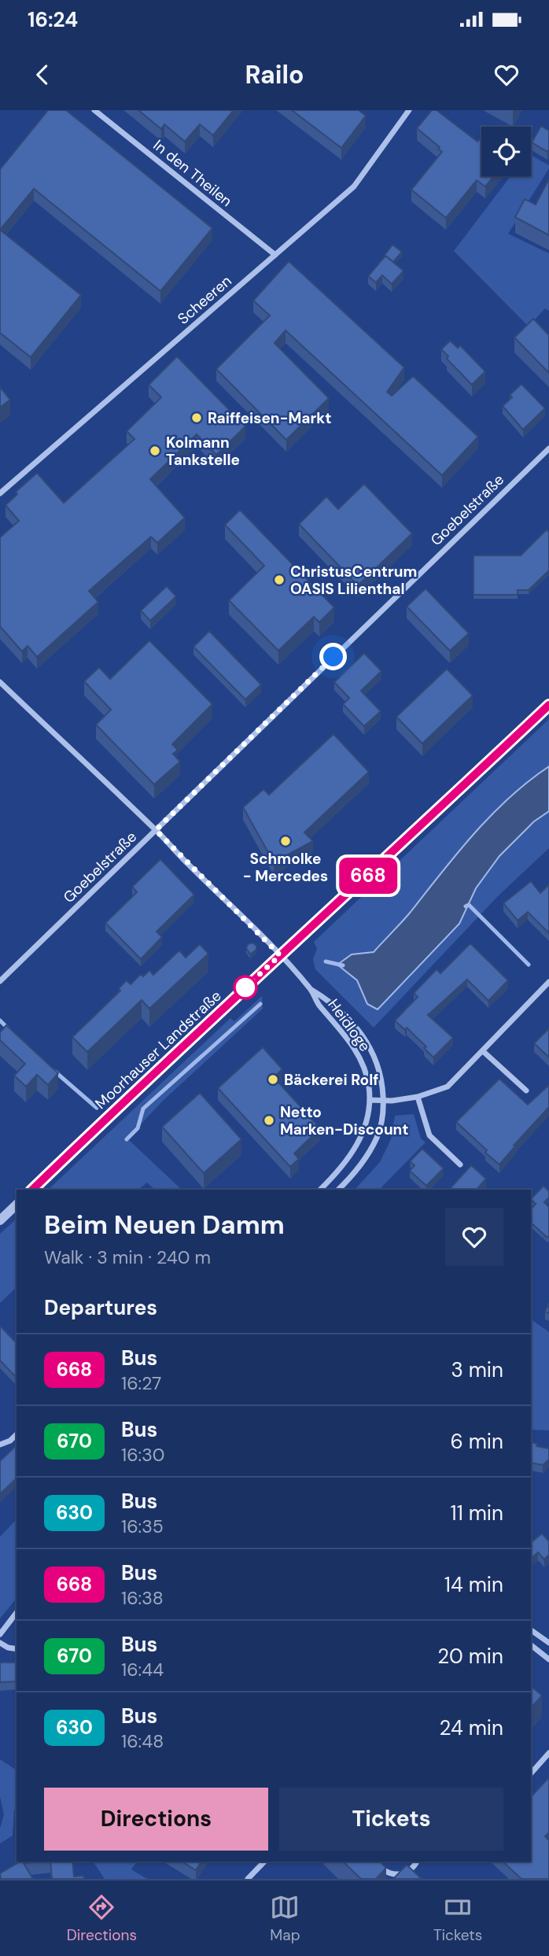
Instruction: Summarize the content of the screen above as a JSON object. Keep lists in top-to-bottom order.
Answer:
{
  "streets": {
    "street": [
      "In den Theilen",
      "Scheeren",
      "Goebelstraße",
      "Heidloge",
      "Moorhauser Landstraße"
    ]
  },
  "crossings": [
    ["In den Theilen", "Scheeren"],
    ["Goebelstraße", "Heidloge"],
    ["Heidloge", "Moorhauser Landstraße"]
  ],
  "places": [
    "Raiffeisen-Markt",
    "Kolmann Tankstelle",
    "ChristusCentrum OASIS Lilienthal",
    "Schmolke - Mercedes",
    "Bäckerei Rolf",
    "Netto Marken-Discount"
  ],
  "lines": ["bus line 668"],
  "page": {
    "status": "16:24",
    "header": "Railo",
    "on_map": "668",
    "heading": [
      ["Beim Neuen Damm", "Walk · 3 min · 240 m"],
      "Departures"
    ],
    "list": [
      {
        "mark": "668",
        "name": "Bus",
        "note": "16:27",
        "value": "3 min"
      },
      {
        "mark": "670",
        "name": "Bus",
        "note": "16:30",
        "value": "6 min"
      },
      {
        "mark": "630",
        "name": "Bus",
        "note": "16:35",
        "value": "11 min"
      },
      {
        "mark": "668",
        "name": "Bus",
        "note": "16:38",
        "value": "14 min"
      },
      {
        "mark": "670",
        "name": "Bus",
        "note": "16:44",
        "value": "20 min"
      },
      {
        "mark": "630",
        "name": "Bus",
        "note": "16:48",
        "value": "24 min"
      }
    ],
    "buttons": ["Directions", "Tickets"],
    "tabs": ["Directions", "Map", "Tickets"]
  }
}
